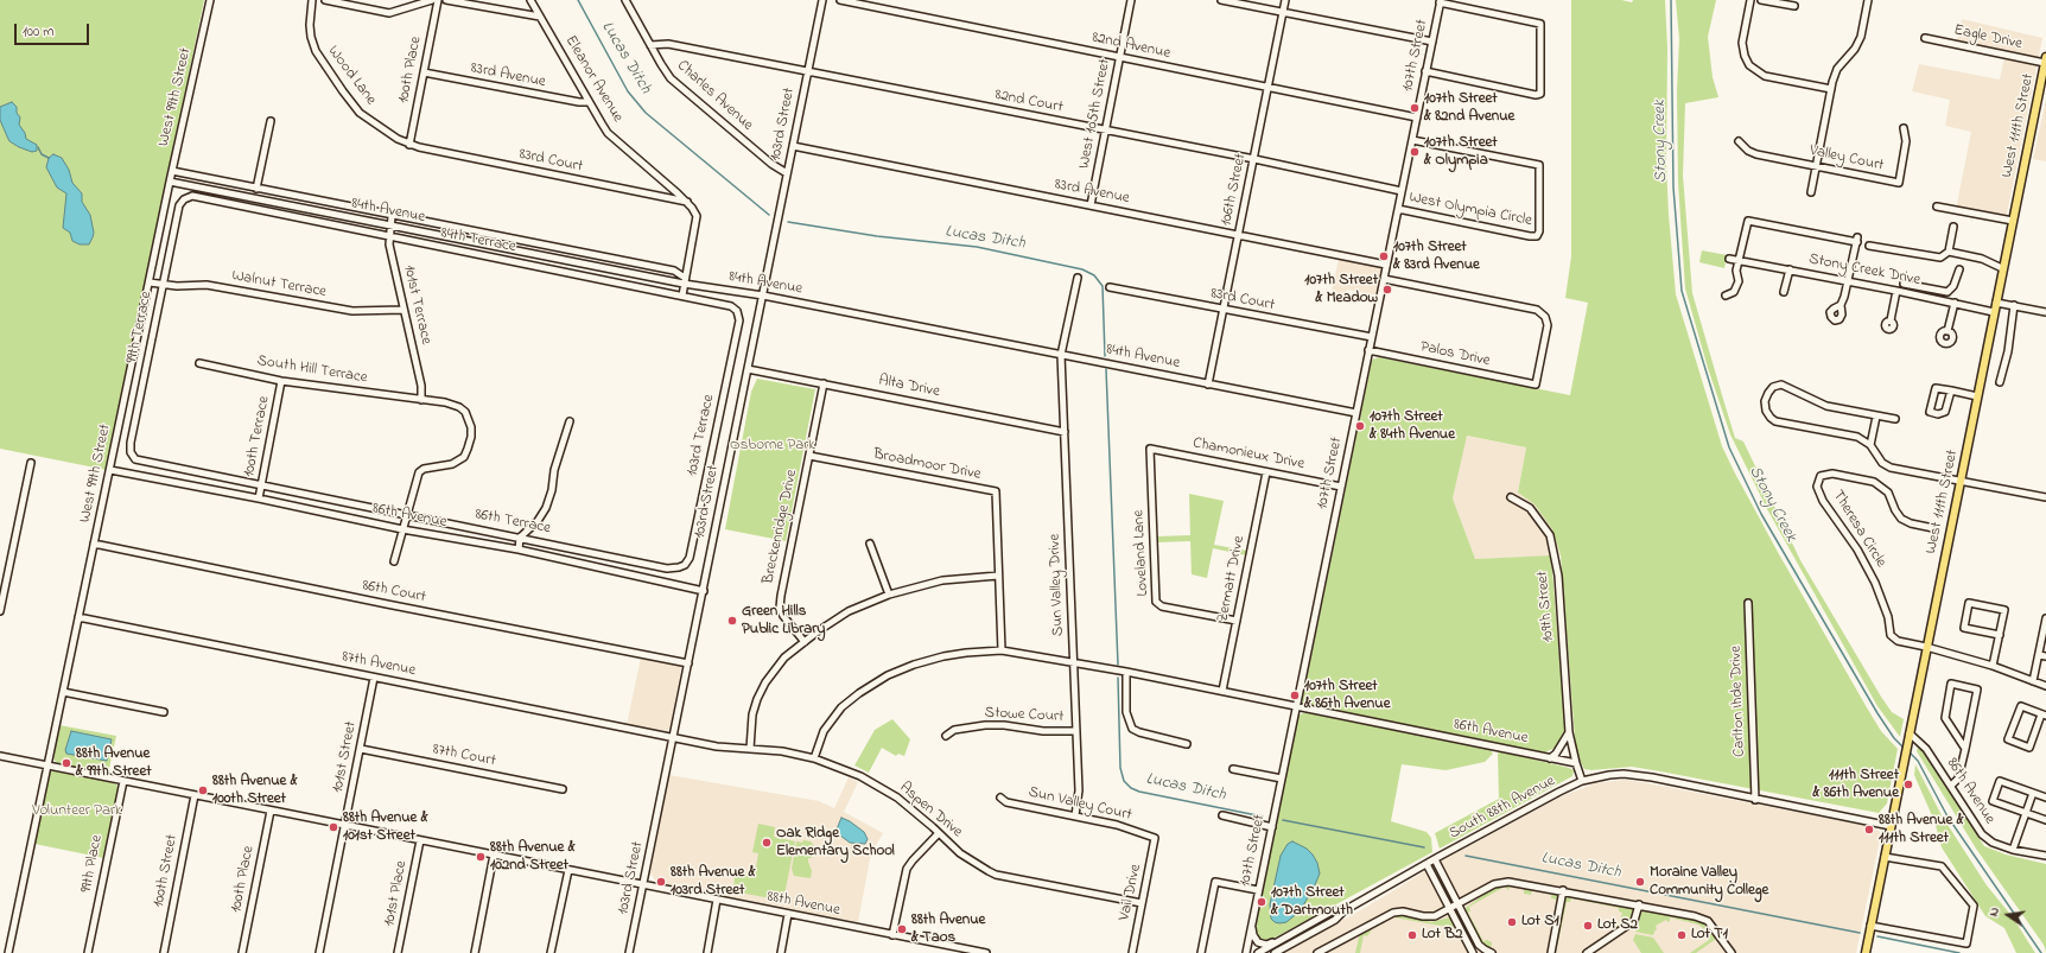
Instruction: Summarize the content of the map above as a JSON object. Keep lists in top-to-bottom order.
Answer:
{
  "streets": {
    "main road": ["West 111th Street"],
    "street": [
      "Eagle Drive",
      "82nd Avenue",
      "107th Street",
      "100th Place",
      "Wood Lane",
      "83rd Avenue",
      "Eleanor Avenue",
      "Charles Avenue",
      "West 99th Street",
      "82nd Court",
      "West 105th Street",
      "103rd Street",
      "Valley Court",
      "83rd Court",
      "106th Street",
      "West Olympia Circle",
      "84th Avenue",
      "84th Terrace",
      "Stony Creek Drive",
      "Walnut Terrace",
      "101st Terrace",
      "99th Terrace",
      "Palos Drive",
      "South Hill Terrace",
      "Alta Drive",
      "103rd Terrace",
      "100th Terrace",
      "Chamonieux Drive",
      "Broadmoor Drive",
      "86th Avenue",
      "86th Terrace",
      "Breckenridge Drive",
      "Theresa Circle",
      "Loveland Lane",
      "Zermatt Drive",
      "Sun Valley Drive",
      "86th Court",
      "109th Street",
      "87th Avenue",
      "Carlton Ihde Drive",
      "Stowe Court",
      "87th Court",
      "101st Street",
      "Sun Valley Court",
      "South 88th Avenue",
      "Aspen Drive",
      "99th Place",
      "100th Street",
      "Vail Drive",
      "101st Place",
      "88th Avenue"
    ]
  },
  "crossings": [
    ["Eagle Drive", "West 111th Street"],
    ["82nd Avenue", "107th Street"],
    ["82nd Avenue", "West 105th Street"],
    ["82nd Avenue", "106th Street"],
    ["107th Street", "83rd Avenue"],
    ["107th Street", "82nd Court"],
    ["107th Street", "83rd Court"],
    ["107th Street", "West Olympia Circle"],
    ["107th Street", "84th Avenue"],
    ["107th Street", "Palos Drive"],
    ["107th Street", "Chamonieux Drive"],
    ["107th Street", "86th Avenue"],
    ["100th Place", "Wood Lane"],
    ["100th Place", "83rd Avenue"],
    ["100th Place", "83rd Court"],
    ["100th Place", "88th Avenue"],
    ["Wood Lane", "83rd Court"],
    ["83rd Avenue", "Eleanor Avenue"],
    ["83rd Avenue", "West 105th Street"],
    ["83rd Avenue", "103rd Street"],
    ["83rd Avenue", "106th Street"],
    ["Eleanor Avenue", "83rd Court"],
    ["Charles Avenue", "82nd Court"],
    ["Charles Avenue", "103rd Street"],
    ["West 99th Street", "84th Avenue"],
    ["West 99th Street", "Walnut Terrace"],
    ["West 99th Street", "86th Avenue"],
    ["West 99th Street", "86th Court"],
    ["West 99th Street", "87th Avenue"],
    ["West 99th Street", "88th Avenue"],
    ["82nd Court", "West 105th Street"],
    ["82nd Court", "103rd Street"],
    ["82nd Court", "106th Street"],
    ["103rd Street", "84th Avenue"],
    ["103rd Street", "Alta Drive"],
    ["103rd Street", "86th Avenue"],
    ["103rd Street", "86th Court"],
    ["103rd Street", "87th Avenue"],
    ["103rd Street", "Aspen Drive"],
    ["103rd Street", "88th Avenue"],
    ["West 111th Street", "Stony Creek Drive"],
    ["West 111th Street", "86th Avenue"],
    ["West 111th Street", "Theresa Circle"],
    ["83rd Court", "106th Street"],
    ["106th Street", "84th Avenue"],
    ["84th Avenue", "101st Terrace"],
    ["84th Avenue", "Sun Valley Drive"],
    ["84th Terrace", "101st Terrace"],
    ["84th Terrace", "99th Terrace"],
    ["84th Terrace", "103rd Terrace"],
    ["Walnut Terrace", "101st Terrace"],
    ["Walnut Terrace", "99th Terrace"],
    ["101st Terrace", "South Hill Terrace"],
    ["99th Terrace", "86th Terrace"],
    ["South Hill Terrace", "100th Terrace"],
    ["South Hill Terrace", "86th Terrace"],
    ["Alta Drive", "Breckenridge Drive"],
    ["Alta Drive", "Sun Valley Drive"],
    ["103rd Terrace", "86th Terrace"],
    ["100th Terrace", "86th Avenue"],
    ["100th Terrace", "86th Terrace"],
    ["Chamonieux Drive", "Loveland Lane"],
    ["Chamonieux Drive", "Zermatt Drive"],
    ["Broadmoor Drive", "86th Avenue"],
    ["Broadmoor Drive", "Breckenridge Drive"],
    ["86th Avenue", "Zermatt Drive"],
    ["86th Avenue", "Sun Valley Drive"],
    ["86th Avenue", "109th Street"],
    ["86th Avenue", "Aspen Drive"],
    ["Loveland Lane", "Zermatt Drive"],
    ["Sun Valley Drive", "Stowe Court"],
    ["Sun Valley Drive", "Sun Valley Court"],
    ["87th Avenue", "101st Street"],
    ["87th Avenue", "Aspen Drive"],
    ["87th Court", "101st Street"],
    ["101st Street", "88th Avenue"],
    ["Sun Valley Court", "Vail Drive"],
    ["Aspen Drive", "Vail Drive"],
    ["99th Place", "88th Avenue"],
    ["100th Street", "88th Avenue"],
    ["101st Place", "88th Avenue"]
  ],
  "water": ["Lucas Ditch", "Stony Creek"],
  "parks": ["Osborne Park", "Volunteer Park"],
  "places": [
    "107th Street & 82nd Avenue",
    "107th Street & Olympia",
    "107th Street & 83rd Avenue",
    "107th Street & Meadow",
    "107th Street & 84th Avenue",
    "Green Hills Public Library",
    "107th Street & 86th Avenue",
    "88th Avenue & 99th Street",
    "111th Street & 86th Avenue",
    "88th Avenue & 100th Street",
    "88th Avenue & 101st Street",
    "88th Avenue & 111th Street",
    "Oak Ridge Elementary School",
    "88th Avenue & 102nd Street",
    "88th Avenue & 103rd Street",
    "Moraine Valley Community College",
    "107th Street & Dartmouth",
    "Lot S1",
    "Lot S2",
    "88th Avenue & Taos",
    "Lot B2",
    "Lot T1"
  ],
  "scale_bar": "100 m",
  "north": "left"
}
